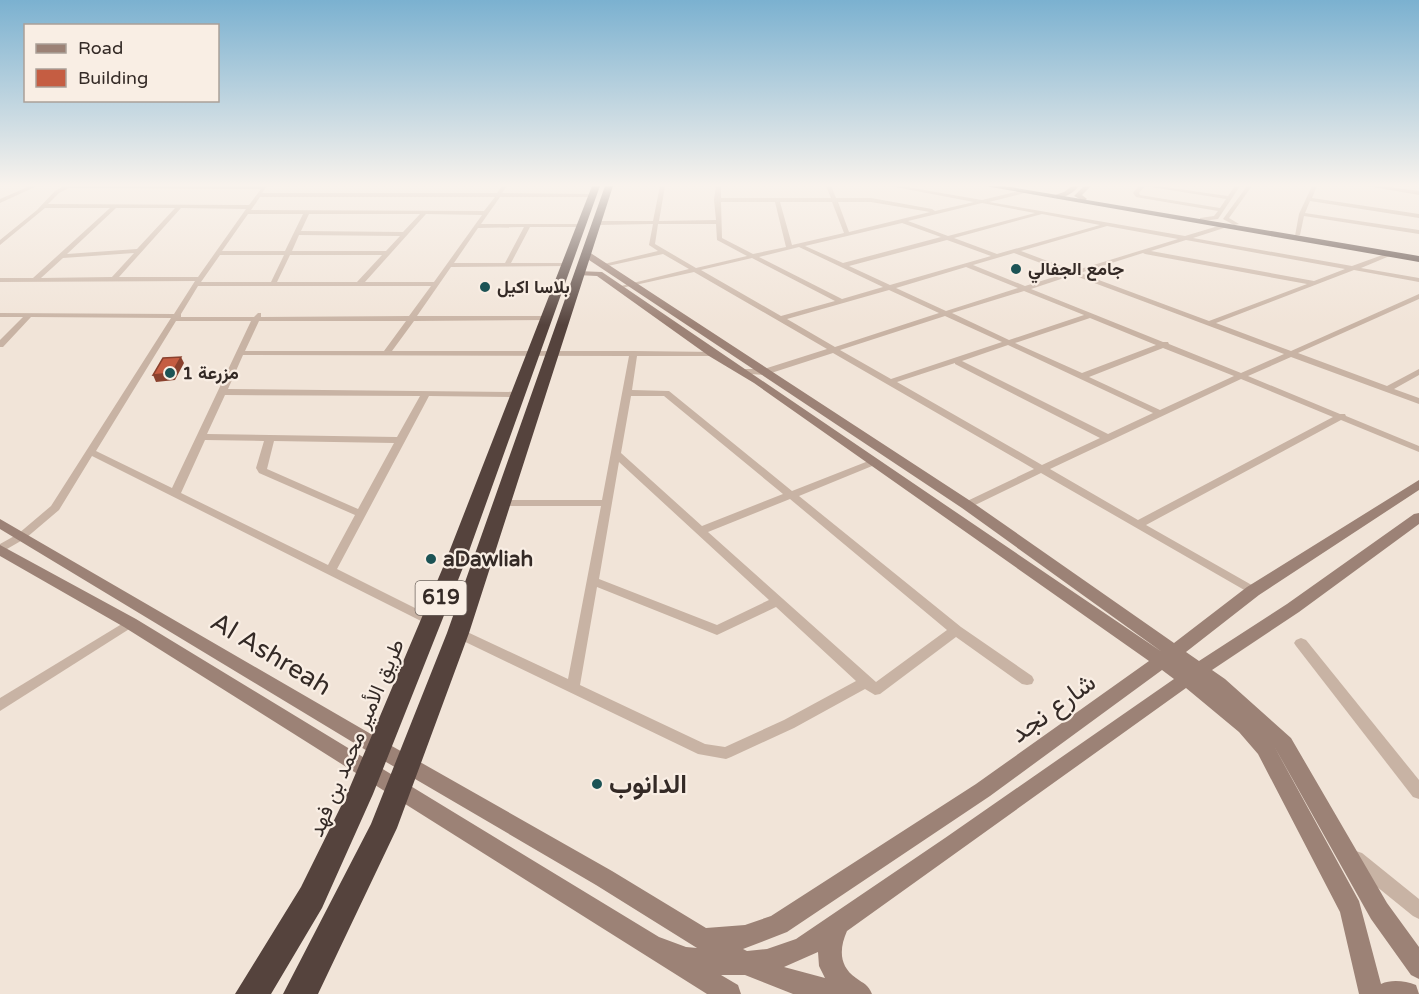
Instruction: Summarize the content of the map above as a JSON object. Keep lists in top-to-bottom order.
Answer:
{
  "streets": {
    "highway": ["619", "طريق الأمير محمد بن فهد"],
    "street": ["Al Ashreah", "شارع نجد"]
  },
  "crossings": [
    ["Al Ashreah", "شارع نجد"],
    ["Al Ashreah", "طريق الأمير محمد بن فهد"]
  ],
  "places": [
    "جامع الجفالي",
    "بلاسا اكيل",
    "مزرعة 1",
    "aDawliah",
    "الدانوب"
  ],
  "legend": ["Road", "Building"]
}
